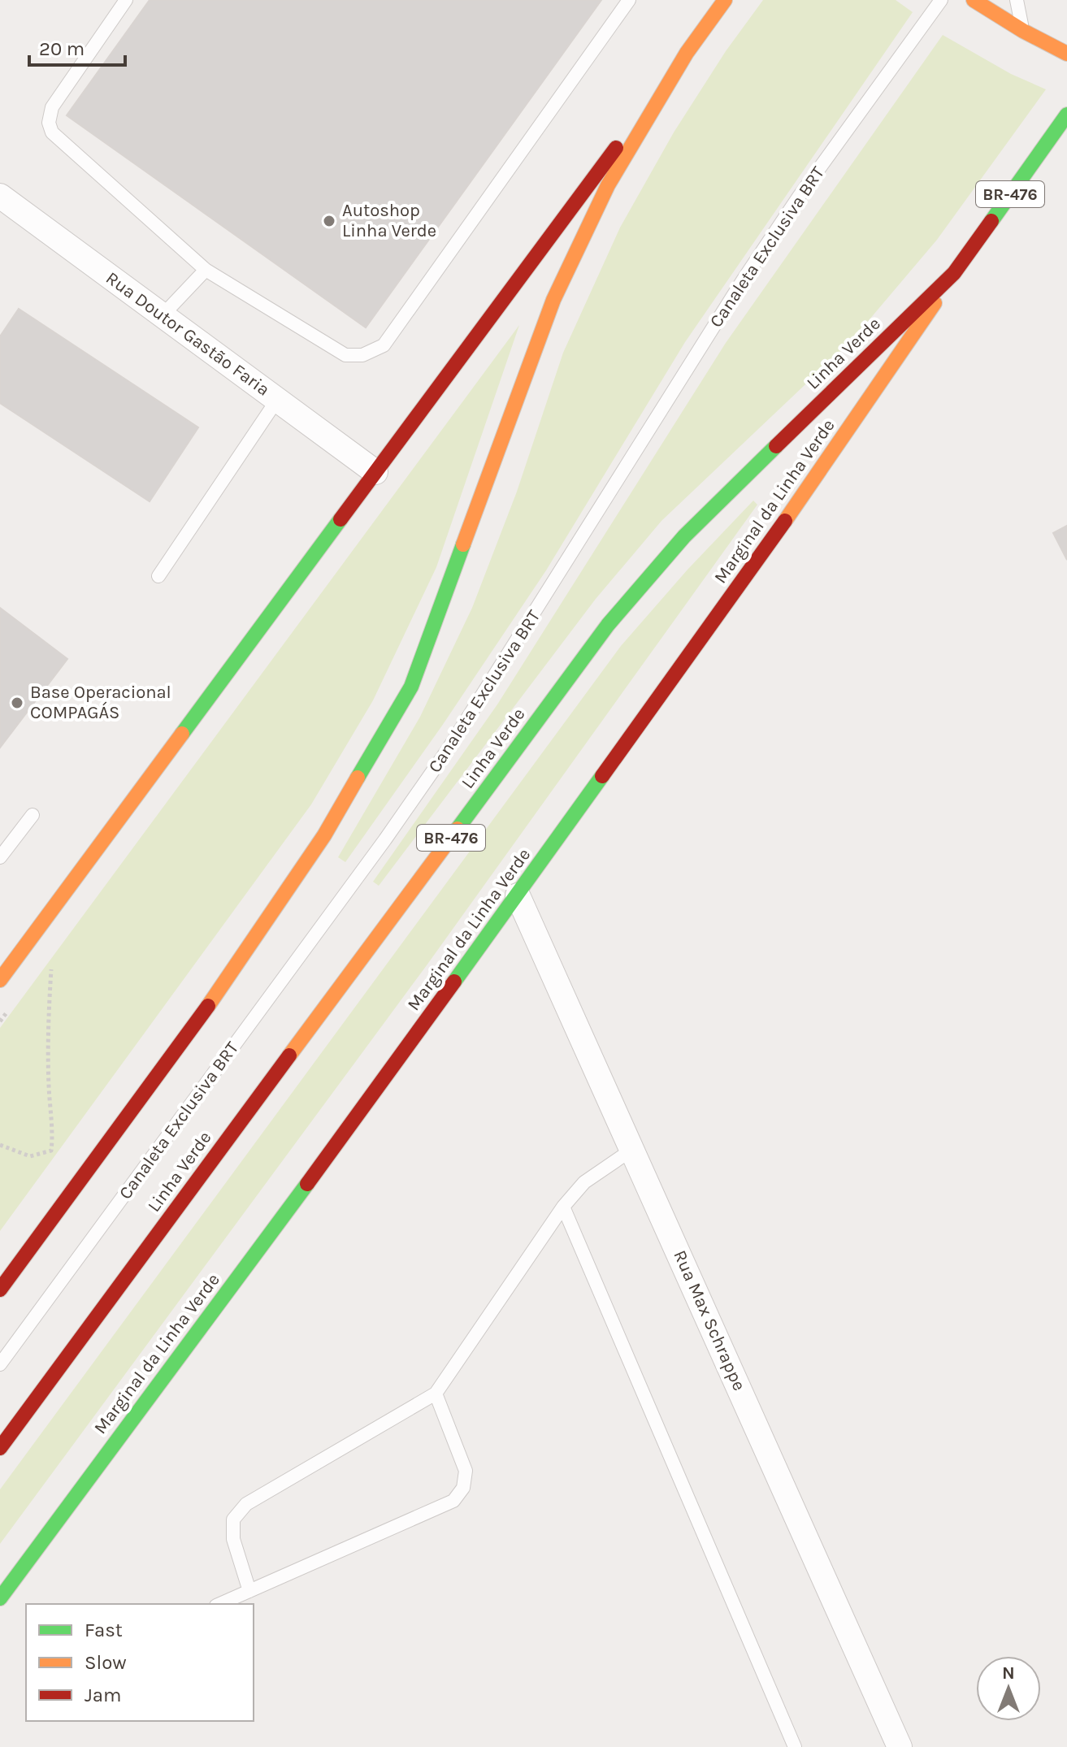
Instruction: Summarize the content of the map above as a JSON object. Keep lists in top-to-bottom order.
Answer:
{
  "streets": {
    "main road": ["BR-476", "Linha Verde", "Marginal da Linha Verde"],
    "street": ["Rua Doutor Gastão Faria", "Rua Max Schrappe"],
    "lane": ["Canaleta Exclusiva BRT"]
  },
  "crossings": [
    ["Linha Verde", "Marginal da Linha Verde"],
    ["Marginal da Linha Verde", "Rua Max Schrappe"]
  ],
  "places": ["Autoshop Linha Verde", "Base Operacional COMPAGÁS"],
  "legend": ["Fast", "Slow", "Jam"],
  "scale_bar": "20 m",
  "north": "top"
}
